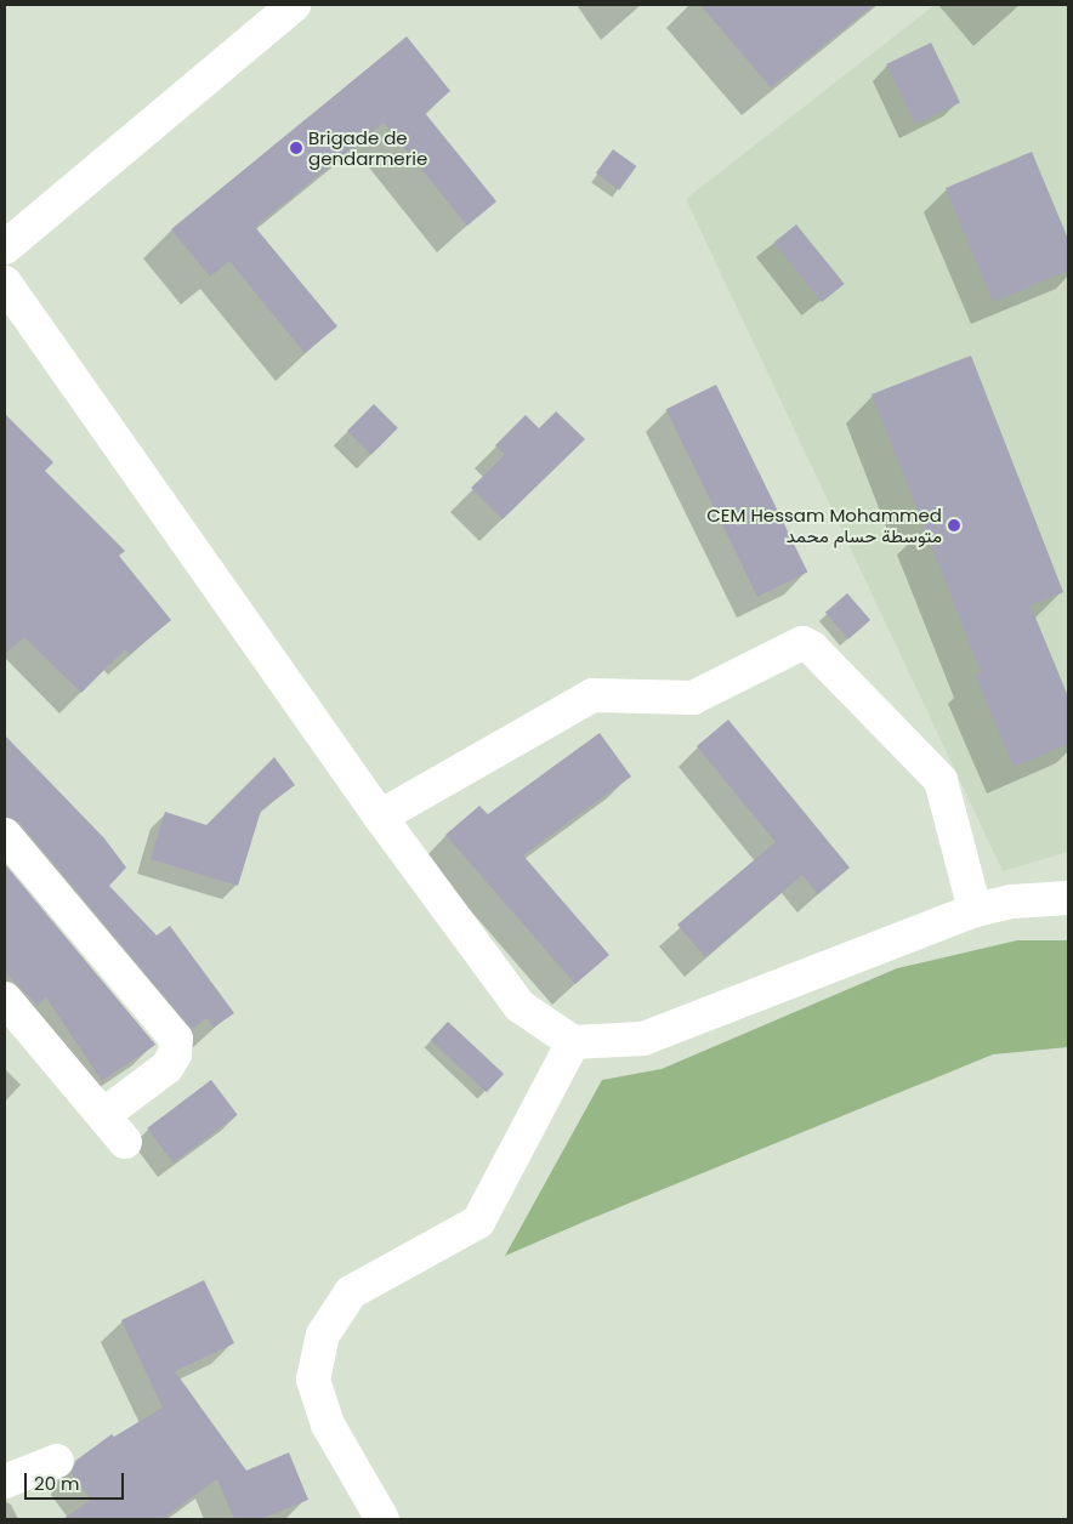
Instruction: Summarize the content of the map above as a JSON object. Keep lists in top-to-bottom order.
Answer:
{
  "places": ["Brigade de gendarmerie", "CEM Hessam Mohammed متوسطة حسام محمد"],
  "scale_bar": "20 m"
}
